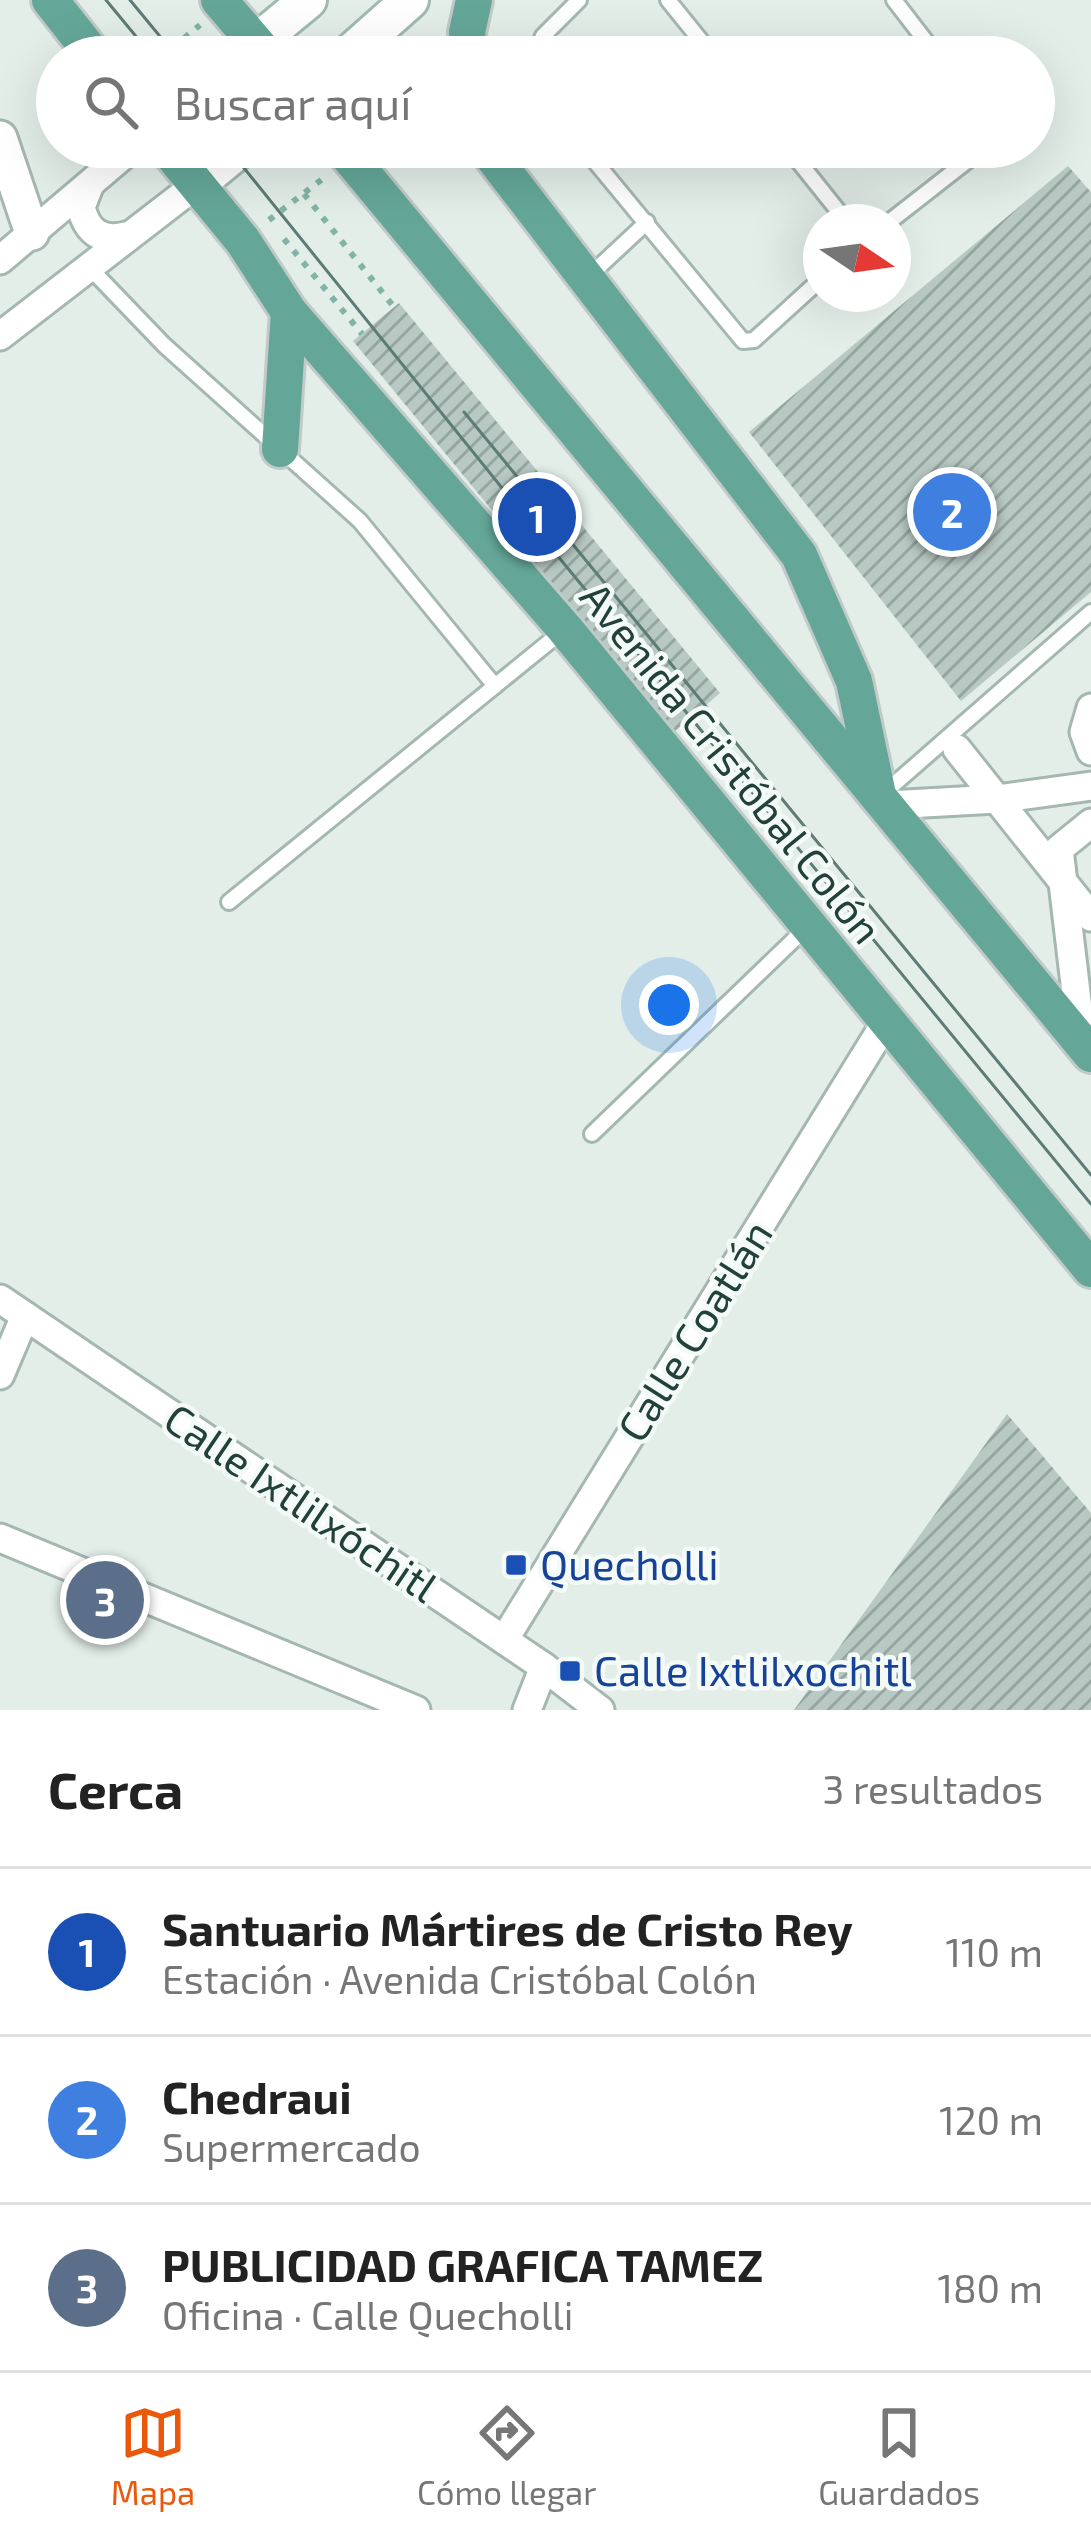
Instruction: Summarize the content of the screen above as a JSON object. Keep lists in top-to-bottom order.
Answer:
{
  "streets": {
    "main road": ["Avenida Cristóbal Colón"],
    "street": ["Calle Coatlán", "Calle Ixtlilxóchitl"]
  },
  "crossings": [
    ["Avenida Cristóbal Colón", "Calle Coatlán"],
    ["Calle Coatlán", "Calle Ixtlilxóchitl"]
  ],
  "places": {
    "transit": ["Quecholli", "Calle Ixtlilxochitl"]
  },
  "north": "right",
  "page": {
    "search": "Buscar aquí",
    "pins": ["2", "1", "3"],
    "heading": ["Cerca", "3 resultados"],
    "list": [
      {
        "mark": "1",
        "name": "Santuario Mártires de Cristo Rey",
        "note": "Estación · Avenida Cristóbal Colón",
        "value": "110 m"
      },
      {
        "mark": "2",
        "name": "Chedraui",
        "note": "Supermercado",
        "value": "120 m"
      },
      {
        "mark": "3",
        "name": "PUBLICIDAD GRAFICA TAMEZ",
        "note": "Oficina · Calle Quecholli",
        "value": "180 m"
      }
    ],
    "nav": ["Mapa", "Cómo llegar", "Guardados"]
  }
}
